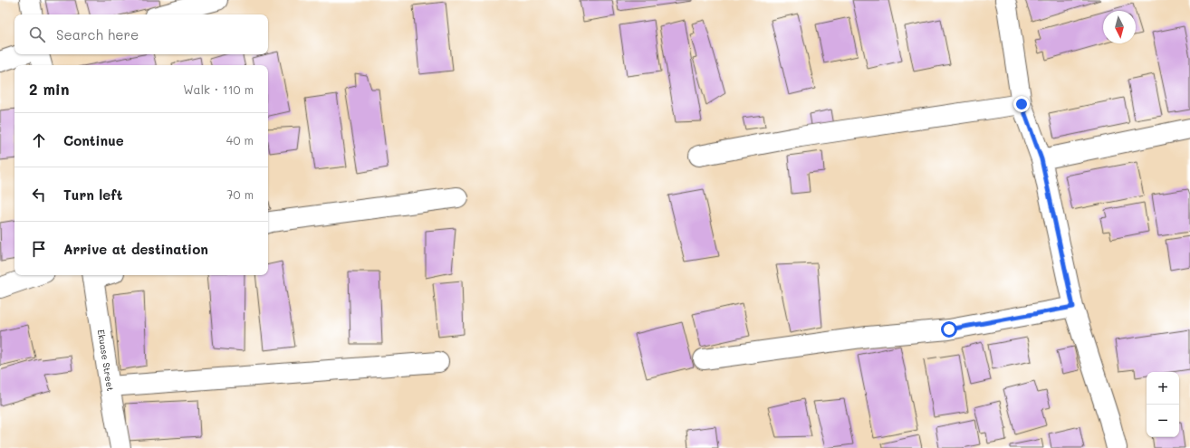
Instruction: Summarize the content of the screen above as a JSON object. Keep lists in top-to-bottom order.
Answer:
{
  "streets": {
    "street": ["Ekuase Street"]
  },
  "north": "bottom",
  "page": {
    "search": "Search here",
    "heading": ["2 min", "Walk · 110 m"],
    "list": [
      ["Continue", "40 m"],
      ["Turn left", "70 m"],
      "Arrive at destination"
    ],
    "map_buttons": ["+", "−"]
  }
}
